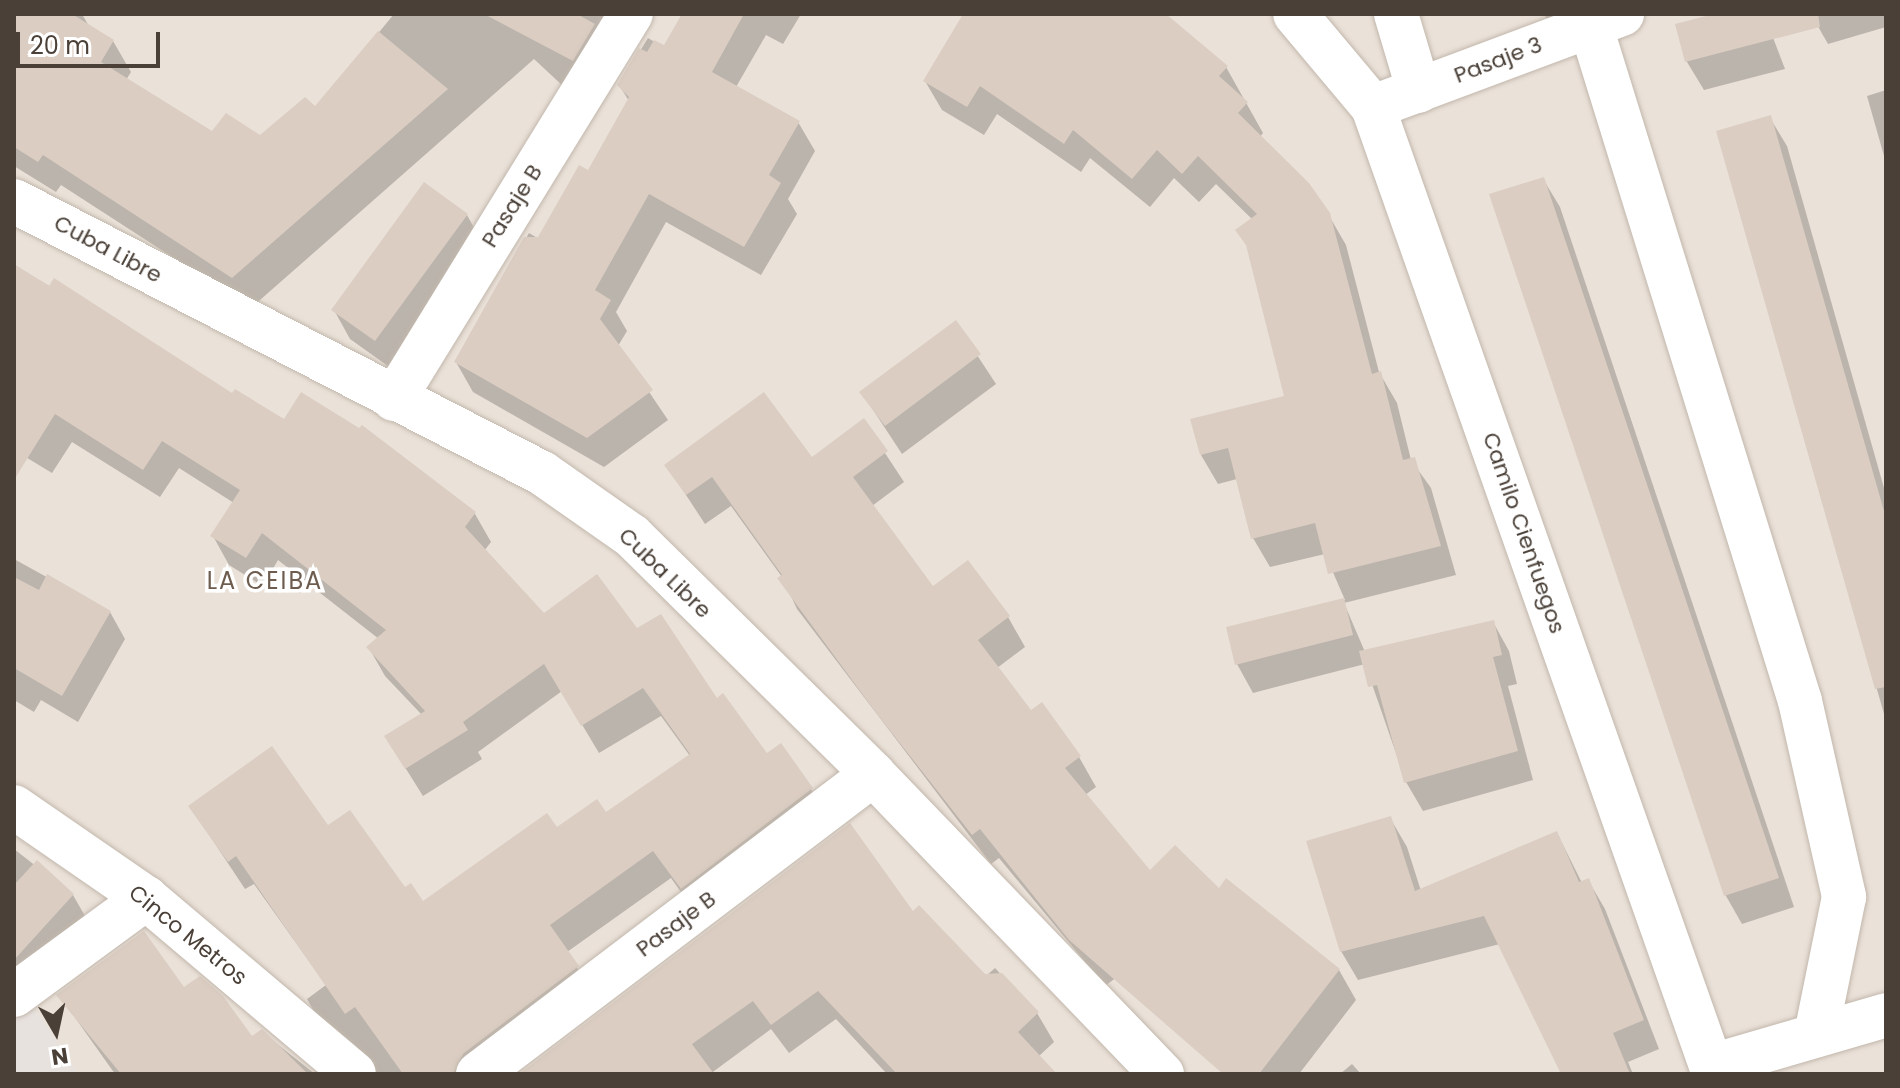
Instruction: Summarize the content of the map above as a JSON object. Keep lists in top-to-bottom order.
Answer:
{
  "streets": {
    "street": [
      "Pasaje 3",
      "Pasaje B",
      "Cuba Libre",
      "Camilo Cienfuegos",
      "Cinco Metros"
    ]
  },
  "crossings": [
    ["Pasaje 3", "Camilo Cienfuegos"],
    ["Pasaje B", "Cuba Libre"]
  ],
  "districts": ["LA CEIBA"],
  "scale_bar": "20 m",
  "north": "bottom"
}
